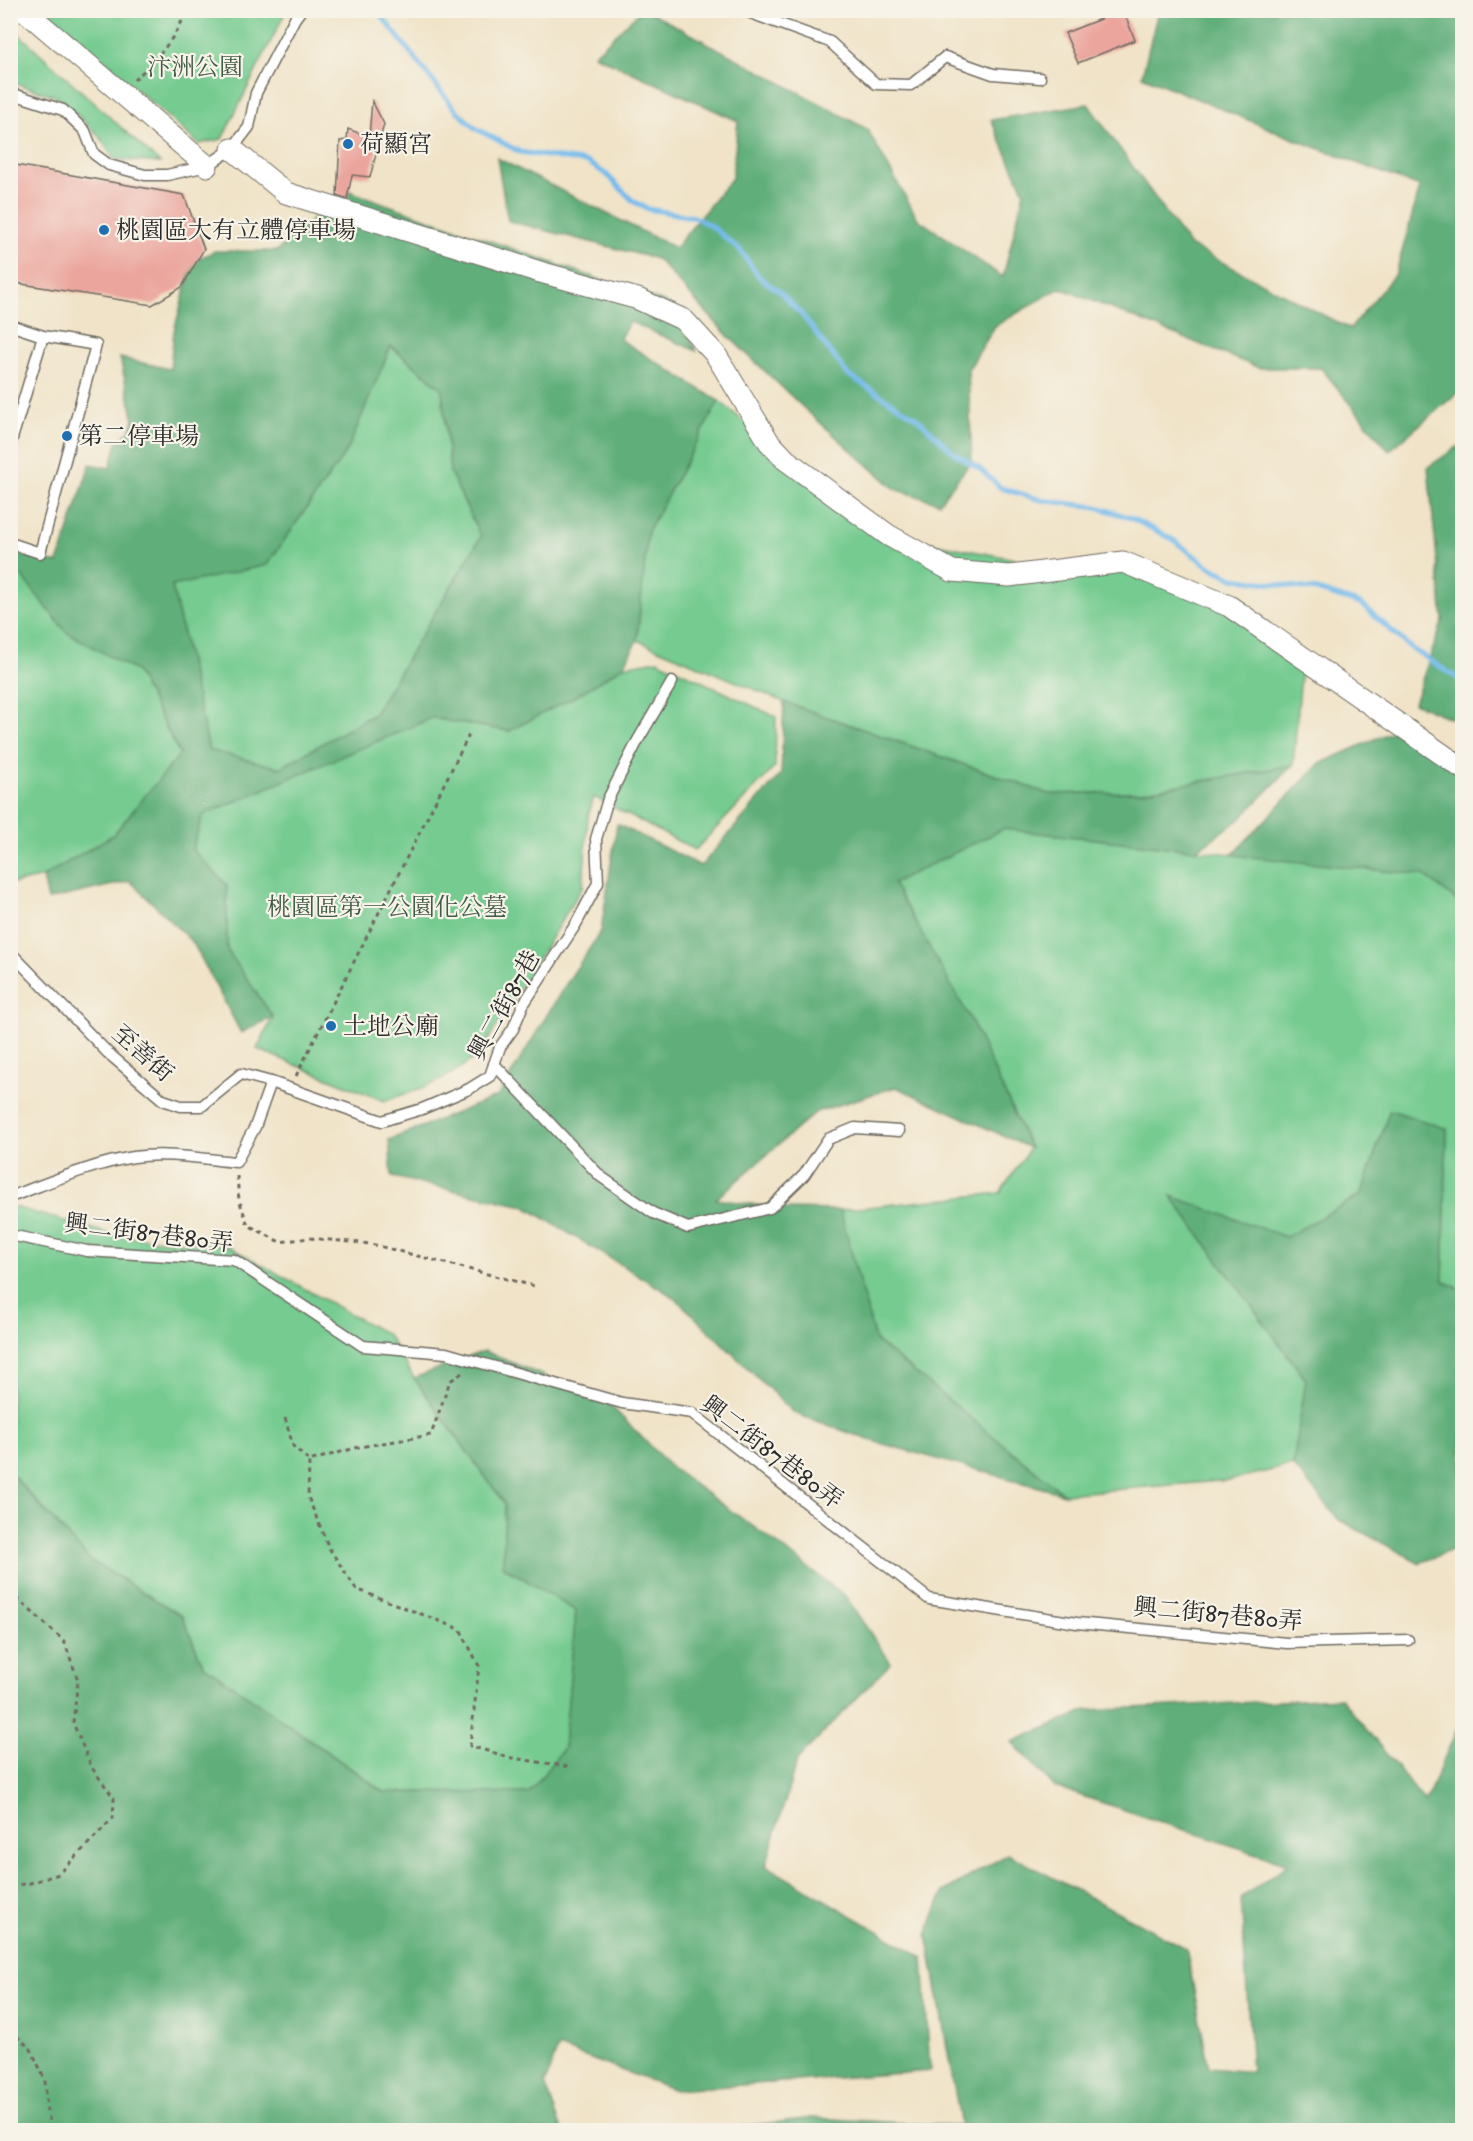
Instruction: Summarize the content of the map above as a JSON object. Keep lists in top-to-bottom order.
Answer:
{
  "streets": {
    "lane": ["興二街87巷", "至善街", "興二街87巷80弄"]
  },
  "crossings": [
    ["興二街87巷", "至善街"]
  ],
  "parks": ["汴洲公園", "桃園區第一公園化公墓"],
  "places": [
    "荷顯宮",
    "桃園區大有立體停車場",
    "第二停車場",
    "土地公廟"
  ]
}
